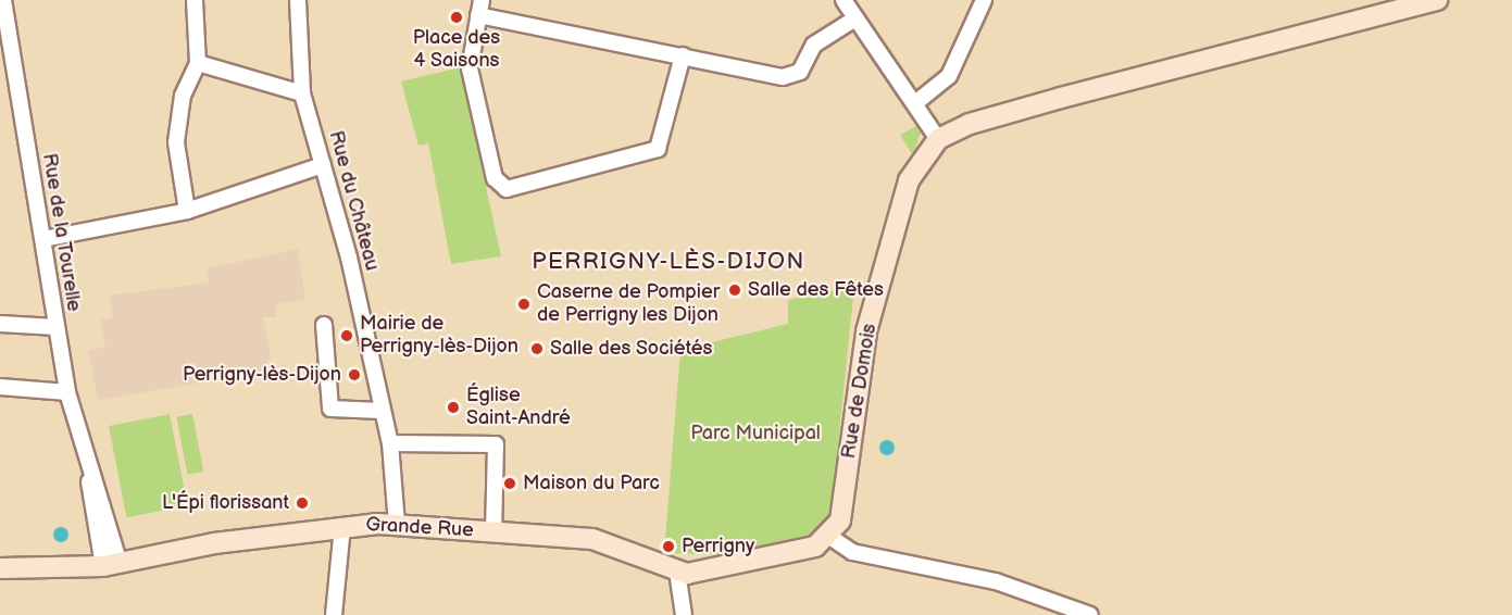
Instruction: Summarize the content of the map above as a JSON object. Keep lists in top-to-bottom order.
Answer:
{
  "streets": {
    "main road": ["Rue de Domois", "Grande Rue"],
    "street": ["Rue du Château", "Rue de la Tourelle"]
  },
  "crossings": [
    ["Rue du Château", "Grande Rue"],
    ["Rue de la Tourelle", "Grande Rue"],
    ["Rue de Domois", "Grande Rue"]
  ],
  "districts": ["PERRIGNY-LÈS-DIJON"],
  "parks": ["Parc Municipal"],
  "places": [
    "Place des 4 Saisons",
    "Salle des Fêtes",
    "Caserne de Pompier de Perrigny les Dijon",
    "Mairie de Perrigny-lès-Dijon",
    "Salle des Sociétés",
    "Perrigny-lès-Dijon",
    "Église Saint-André",
    "Maison du Parc",
    "L'Épi florissant",
    "Perrigny"
  ]
}
